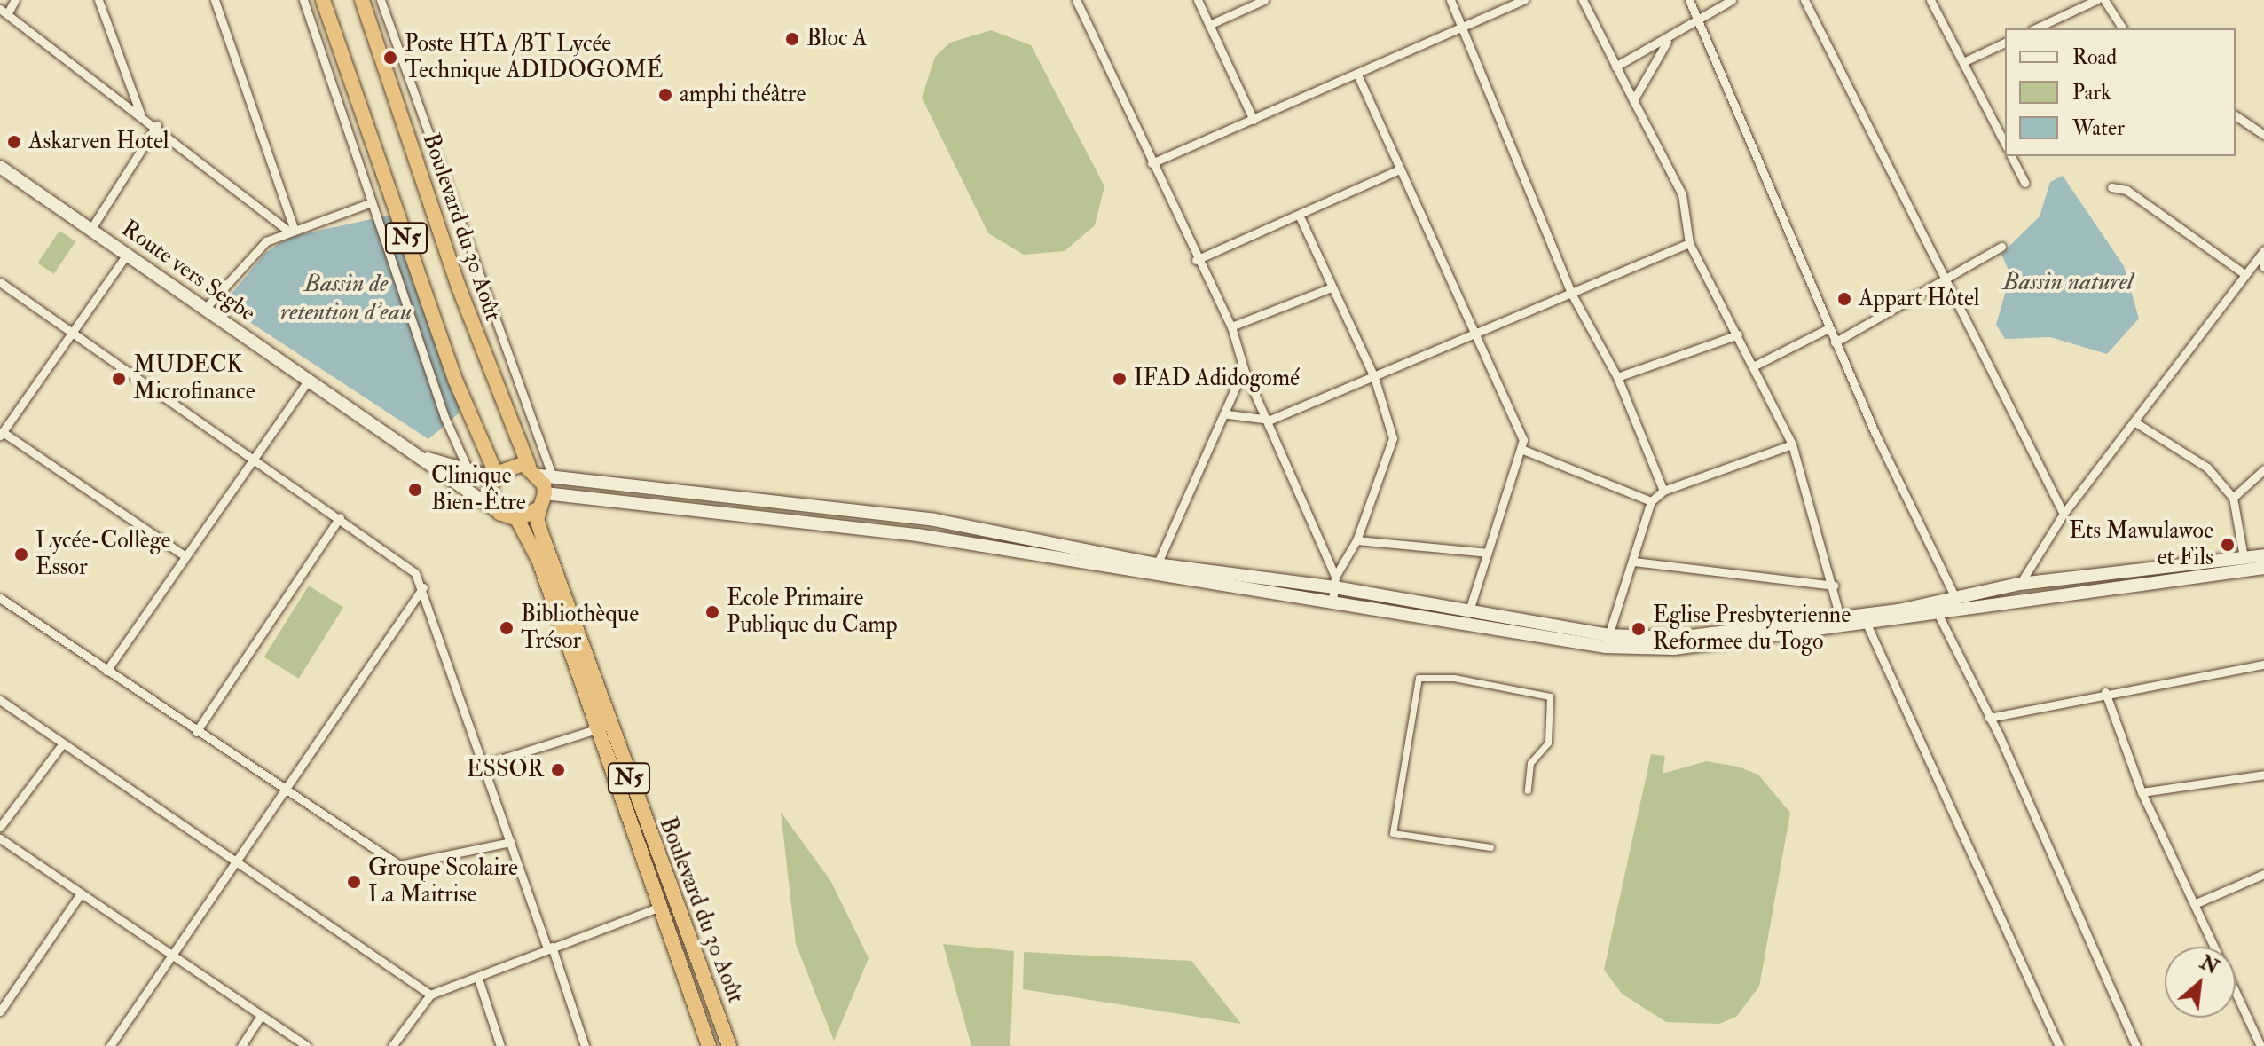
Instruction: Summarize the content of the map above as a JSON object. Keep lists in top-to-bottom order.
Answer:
{
  "streets": {
    "highway": ["Boulevard du 30 Août", "N5"],
    "main road": ["Route vers Segbe"]
  },
  "crossings": [
    ["Boulevard du 30 Août", "N5"],
    ["Boulevard du 30 Août", "Route vers Segbe"],
    ["N5", "Route vers Segbe"]
  ],
  "water": ["Bassin naturel", "Bassin de retention d'eau"],
  "places": [
    "Bloc A",
    "Poste HTA /BT Lycée Technique ADIDOGOMÉ",
    "amphi théâtre",
    "Askarven Hotel",
    "Appart Hôtel",
    "MUDECK Microfinance",
    "IFAD Adidogomé",
    "Clinique Bien-Être",
    "Ets Mawulawoe et Fils",
    "Lycée-Collège Essor",
    "Ecole Primaire Publique du Camp",
    "Bibliothèque Trésor",
    "Eglise Presbyterienne Reformee du Togo",
    "ESSOR",
    "Groupe Scolaire La Maitrise"
  ],
  "legend": ["Road", "Park", "Water"],
  "north": "top right"
}
